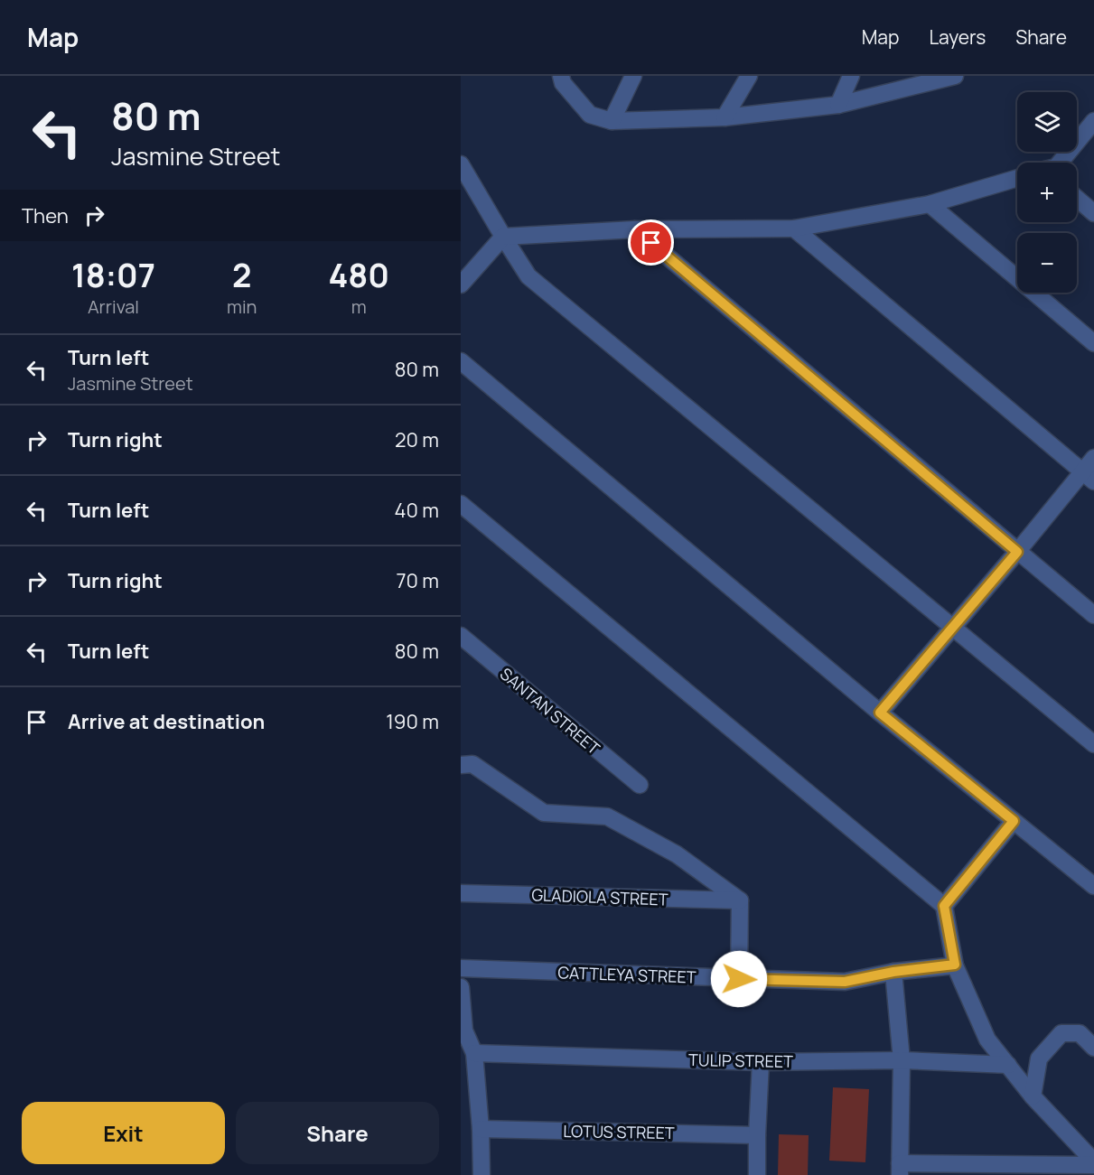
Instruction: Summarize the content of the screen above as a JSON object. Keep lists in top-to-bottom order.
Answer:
{
  "streets": {
    "street": [
      "SANTAN STREET",
      "GLADIOLA STREET",
      "CATTLEYA STREET",
      "TULIP STREET",
      "LOTUS STREET"
    ]
  },
  "page": {
    "header": "Map",
    "nav": ["Map", "Layers", "Share"],
    "turn": ["80 m", "Jasmine Street"],
    "map_buttons": ["+", "−"],
    "then": "Then",
    "eta": [
      "18:07",
      "Arrival",
      "2",
      "min",
      "480",
      "m"
    ],
    "list": [
      {
        "name": "Turn left",
        "note": "Jasmine Street",
        "value": "80 m"
      },
      {
        "name": "Turn right",
        "value": "20 m"
      },
      {
        "name": "Turn left",
        "value": "40 m"
      },
      {
        "name": "Turn right",
        "value": "70 m"
      },
      {
        "name": "Turn left",
        "value": "80 m"
      },
      {
        "name": "Arrive at destination",
        "value": "190 m"
      }
    ],
    "buttons": ["Exit", "Share"]
  }
}
